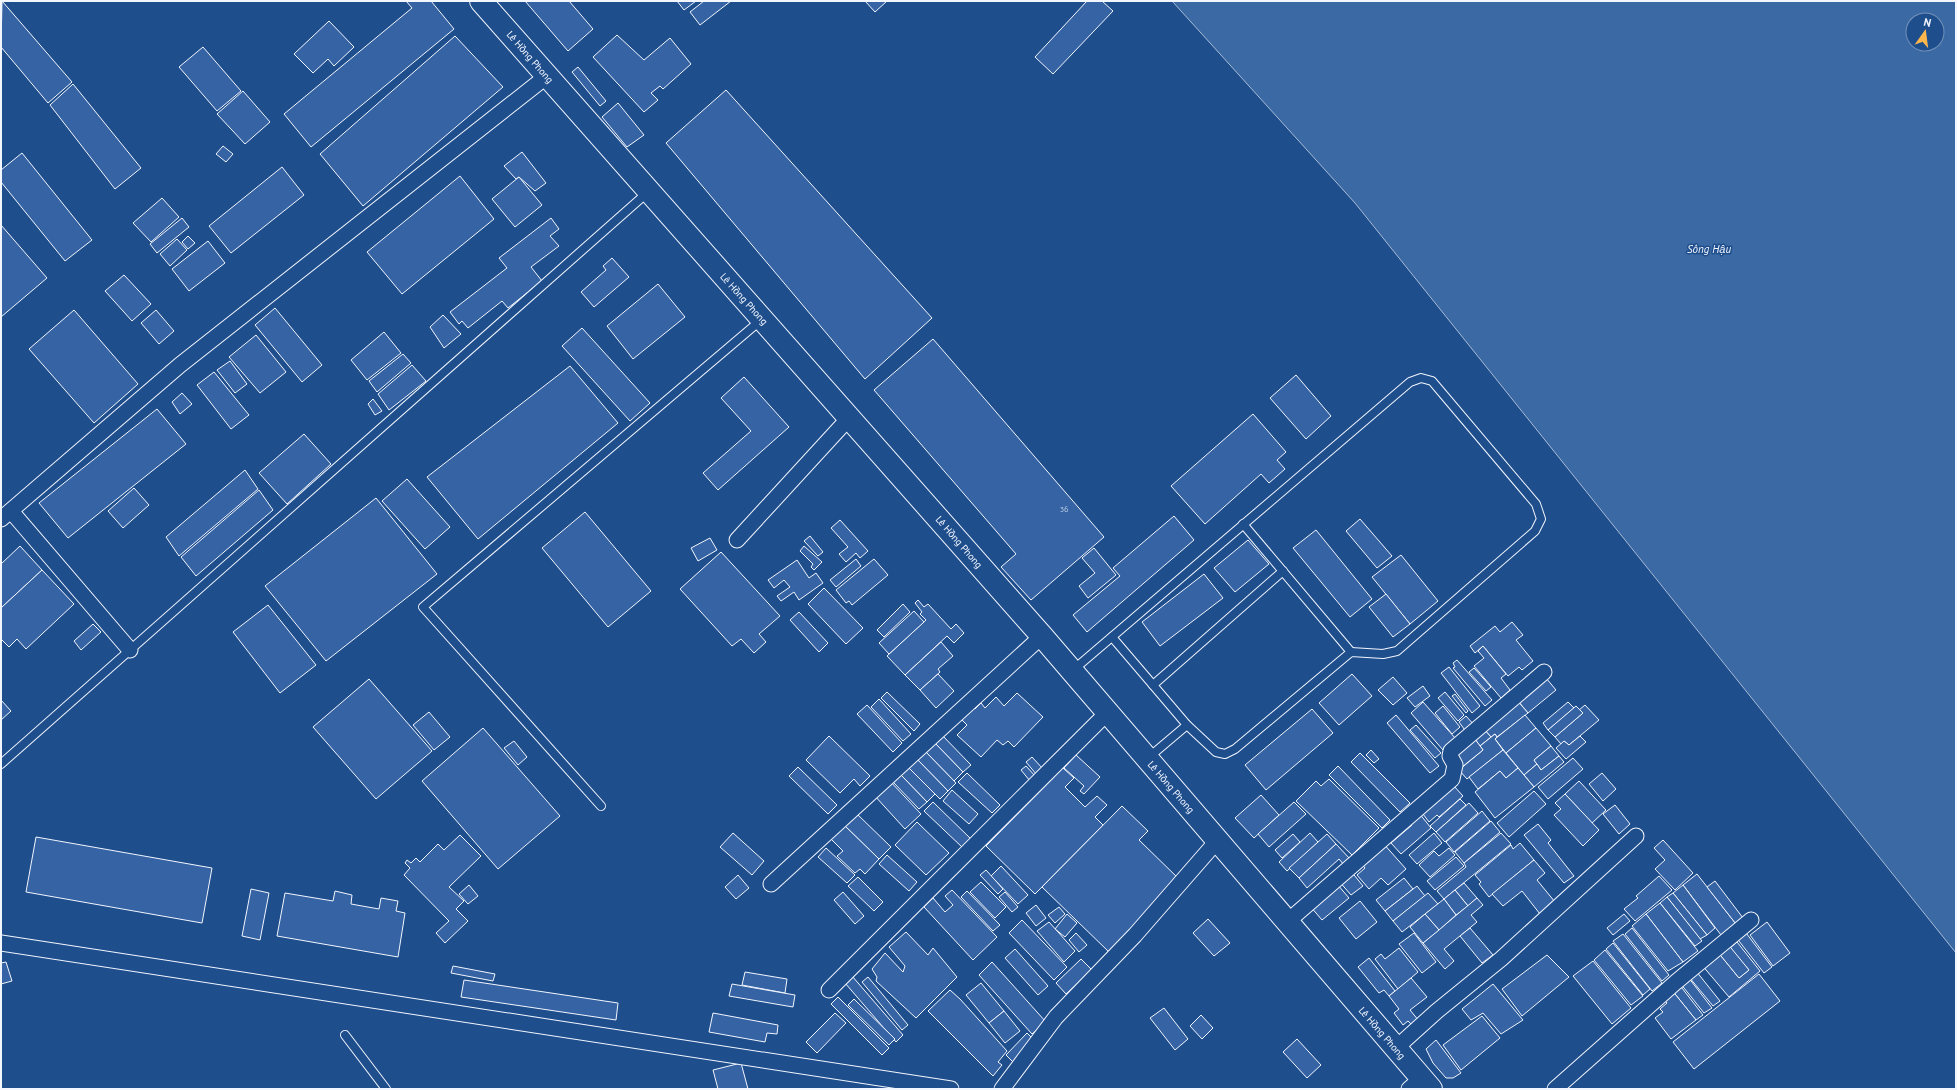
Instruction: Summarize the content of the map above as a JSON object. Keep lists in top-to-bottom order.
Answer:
{
  "streets": {
    "highway": ["Lê Hồng Phong"]
  },
  "water": ["Sông Hậu"],
  "house_numbers": ["36"],
  "north": "top"
}
